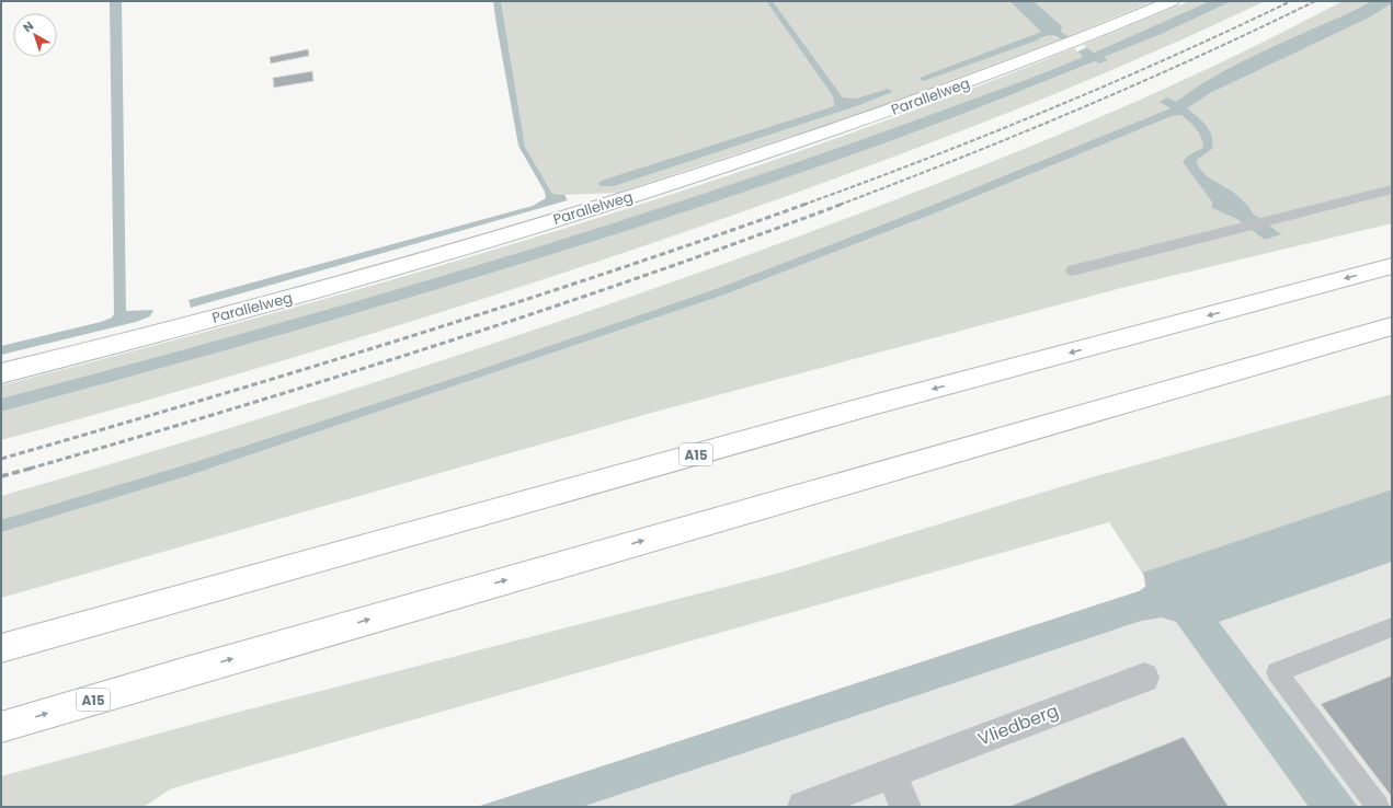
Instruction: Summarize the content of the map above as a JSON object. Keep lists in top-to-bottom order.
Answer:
{
  "streets": {
    "main road": ["Parallelweg", "A15"],
    "street": ["Vliedberg"]
  },
  "north": "top left"
}
